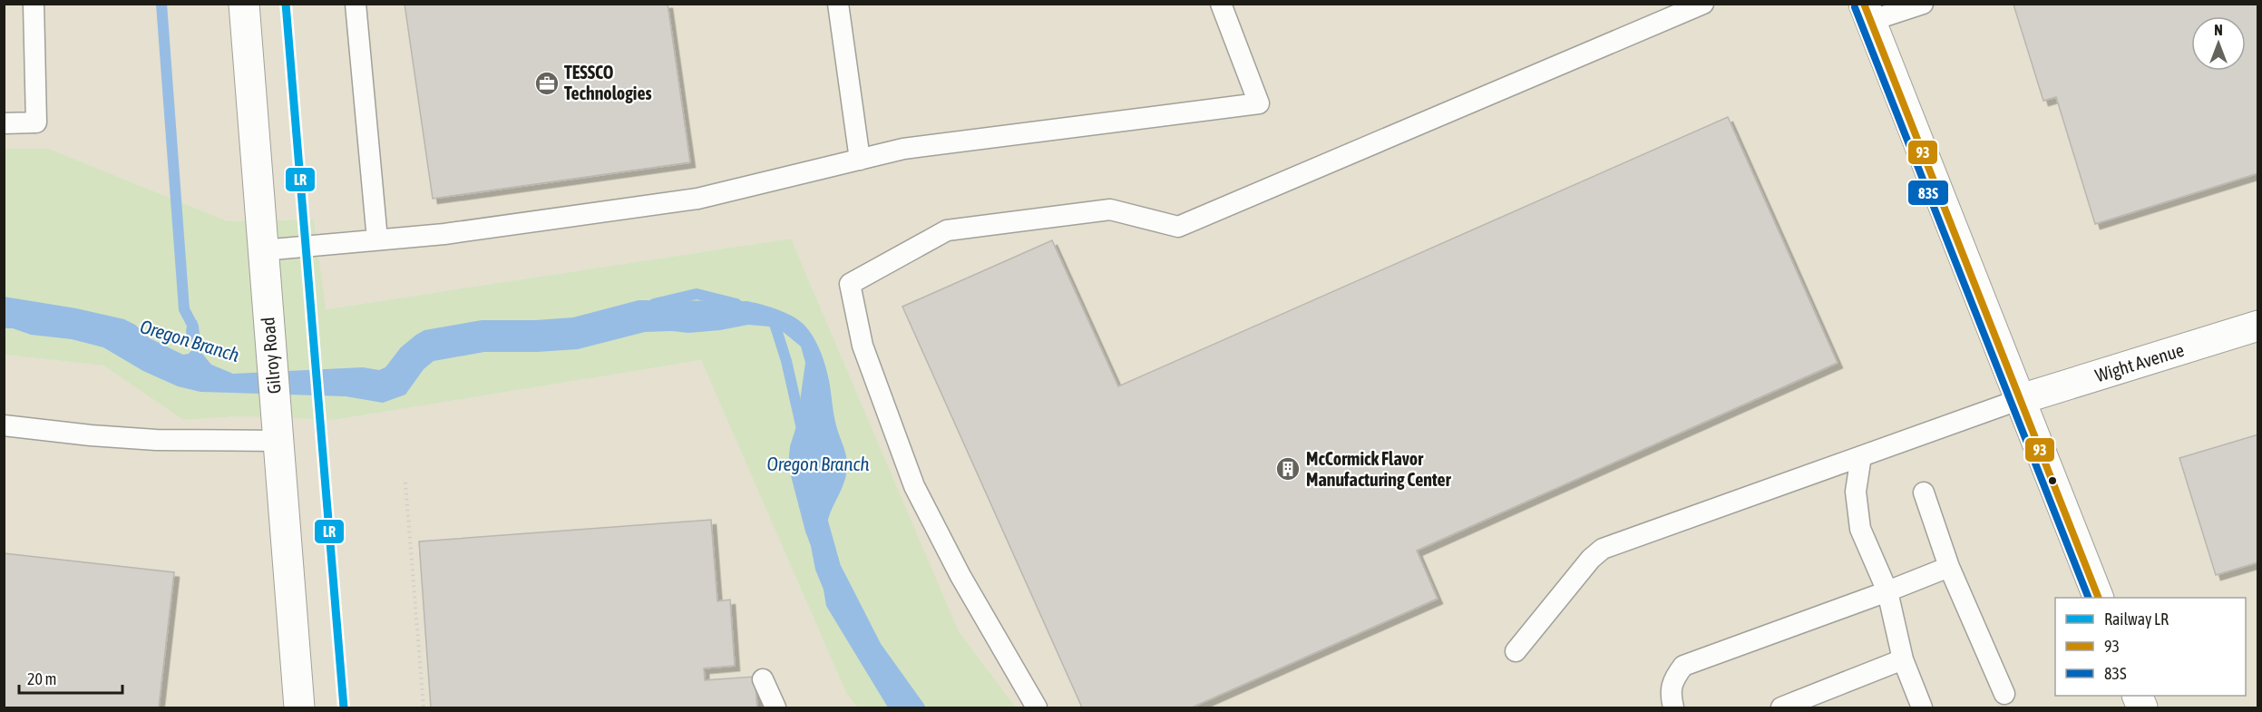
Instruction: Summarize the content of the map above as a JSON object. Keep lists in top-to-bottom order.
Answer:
{
  "streets": {
    "street": ["Gilroy Road", "Wight Avenue"]
  },
  "water": ["Oregon Branch"],
  "places": {
    "office": ["TESSCO Technologies"],
    "building": ["McCormick Flavor Manufacturing Center"]
  },
  "lines": ["rail line LR", "transit line 93", "transit line 83S"],
  "legend": ["Railway LR", "93", "83S"],
  "scale_bar": "20 m",
  "north": "top"
}
